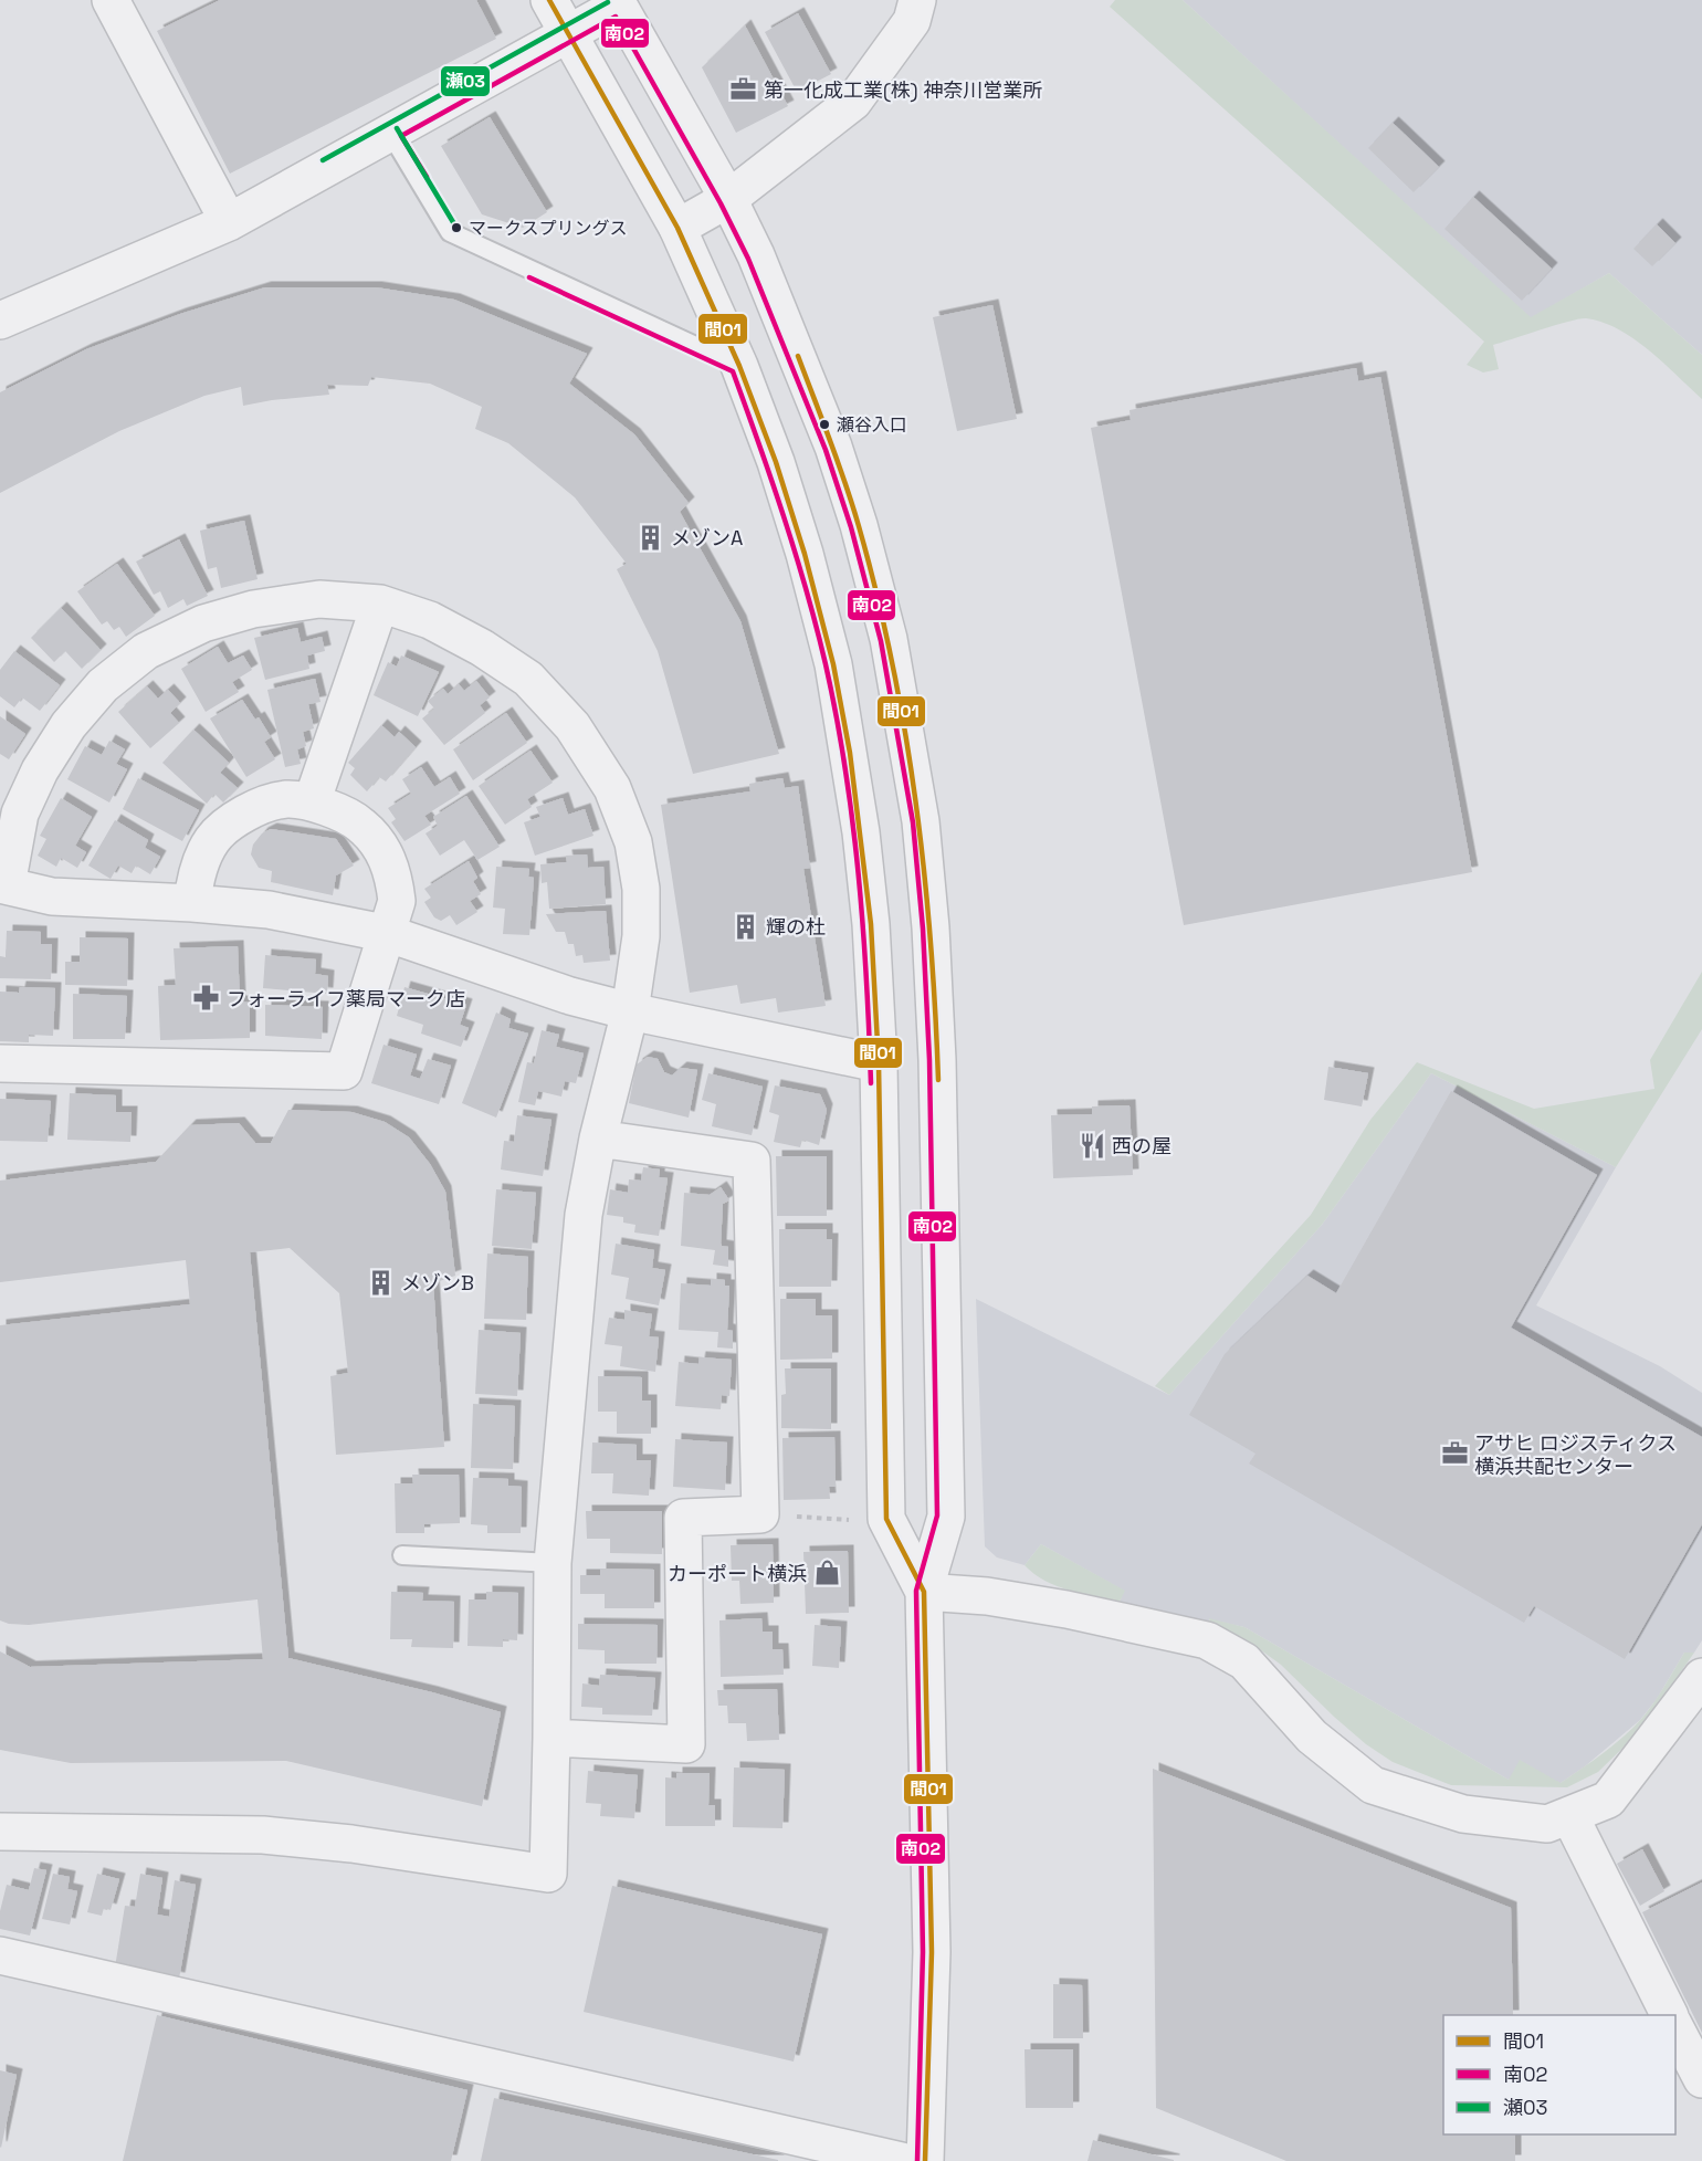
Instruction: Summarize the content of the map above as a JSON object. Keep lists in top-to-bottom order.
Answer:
{
  "places": {
    "office": ["第一化成工業(株) 神奈川営業所", "アサヒ ロジスティクス 横浜共配センター"],
    "other": ["マークスプリングス", "瀬谷入口"],
    "building": ["メゾンA", "輝の杜", "メゾンB"],
    "pharmacy": ["フォーライフ薬局マーク店"],
    "restaurant": ["西の屋"],
    "shop": ["カーポート横浜"]
  },
  "lines": ["transit line 間01", "transit line 瀬03", "transit line 南02"],
  "legend": ["間01", "南02", "瀬03"]
}
